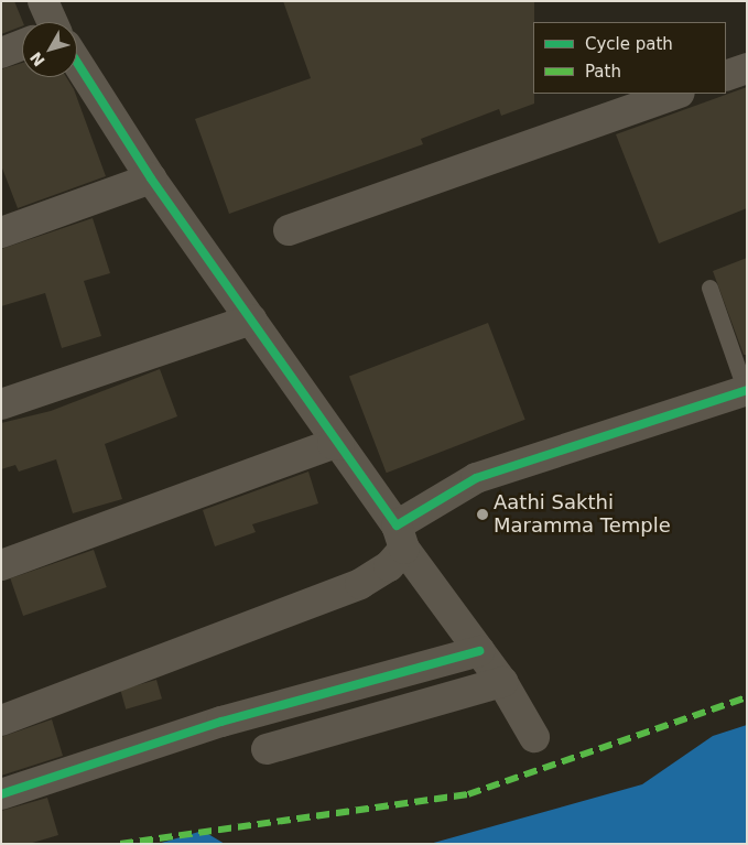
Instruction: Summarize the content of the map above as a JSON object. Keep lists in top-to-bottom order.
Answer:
{
  "places": ["Aathi Sakthi Maramma Temple"],
  "legend": ["Cycle path", "Path"],
  "north": "bottom left"
}
